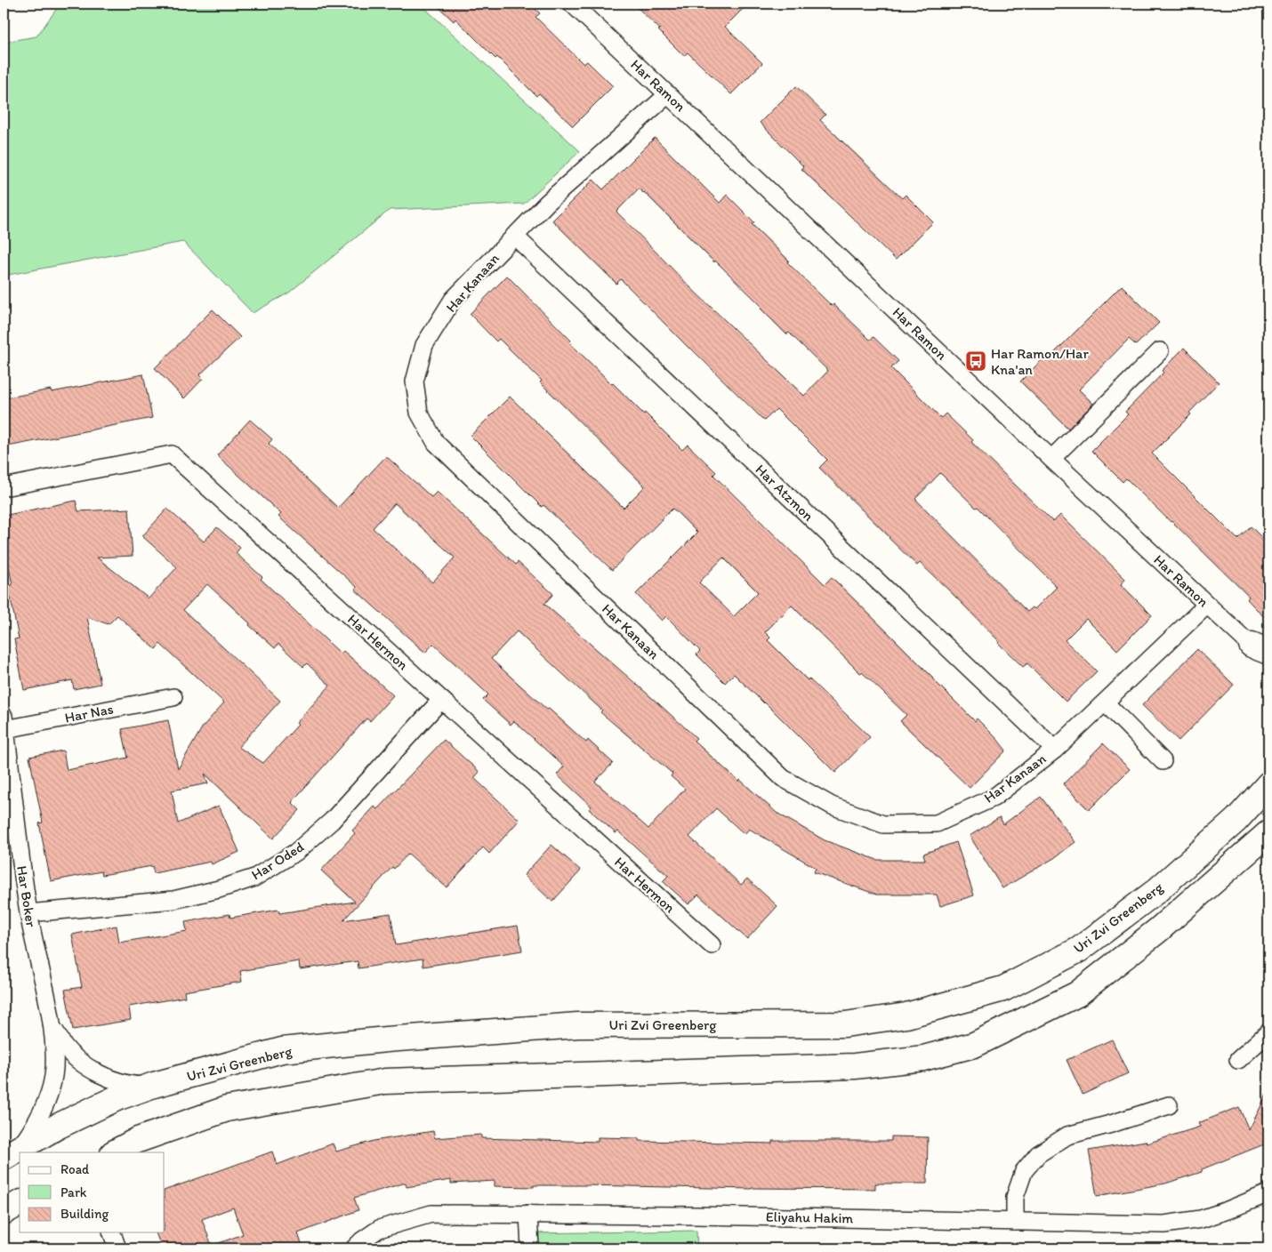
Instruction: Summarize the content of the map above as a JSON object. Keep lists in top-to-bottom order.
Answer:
{
  "streets": {
    "main road": ["Uri Zvi Greenberg"],
    "street": [
      "Har Ramon",
      "Har Kanaan",
      "Har Atzmon",
      "Har Hermon",
      "Har Nas",
      "Har Oded",
      "Har Boker",
      "Eliyahu Hakim"
    ]
  },
  "crossings": [
    ["Har Ramon", "Har Kanaan"],
    ["Har Kanaan", "Har Atzmon"],
    ["Har Hermon", "Har Oded"],
    ["Har Nas", "Har Boker"],
    ["Har Oded", "Har Boker"],
    ["Har Boker", "Uri Zvi Greenberg"]
  ],
  "places": {
    "bus stop": ["Har Ramon/Har Kna'an"]
  },
  "legend": ["Road", "Park", "Building"]
}
